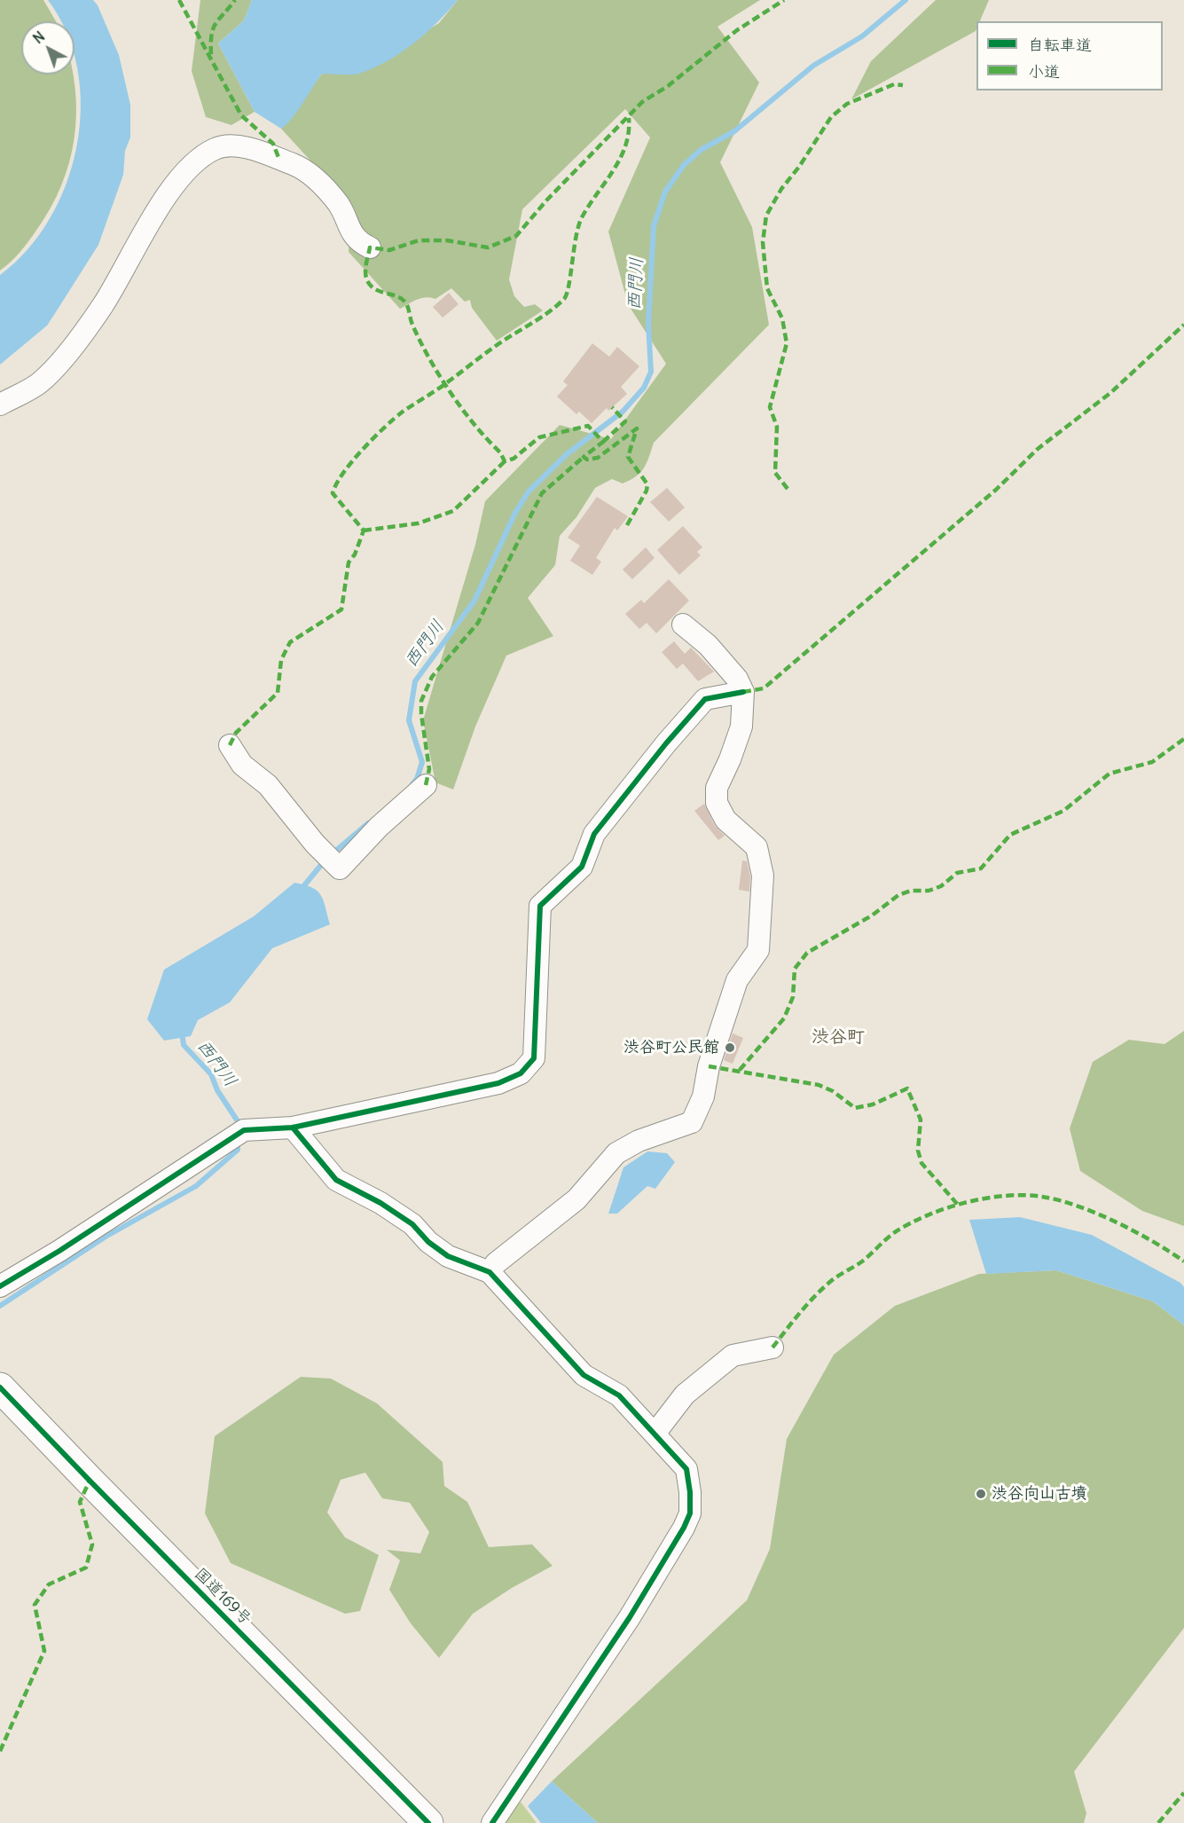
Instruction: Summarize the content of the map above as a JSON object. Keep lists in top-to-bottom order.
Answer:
{
  "streets": {
    "highway": ["国道169号"]
  },
  "districts": ["渋谷町"],
  "water": ["西門川"],
  "places": ["渋谷町公民館", "渋谷向山古墳"],
  "legend": ["自転車道", "小道"],
  "north": "top left"
}
